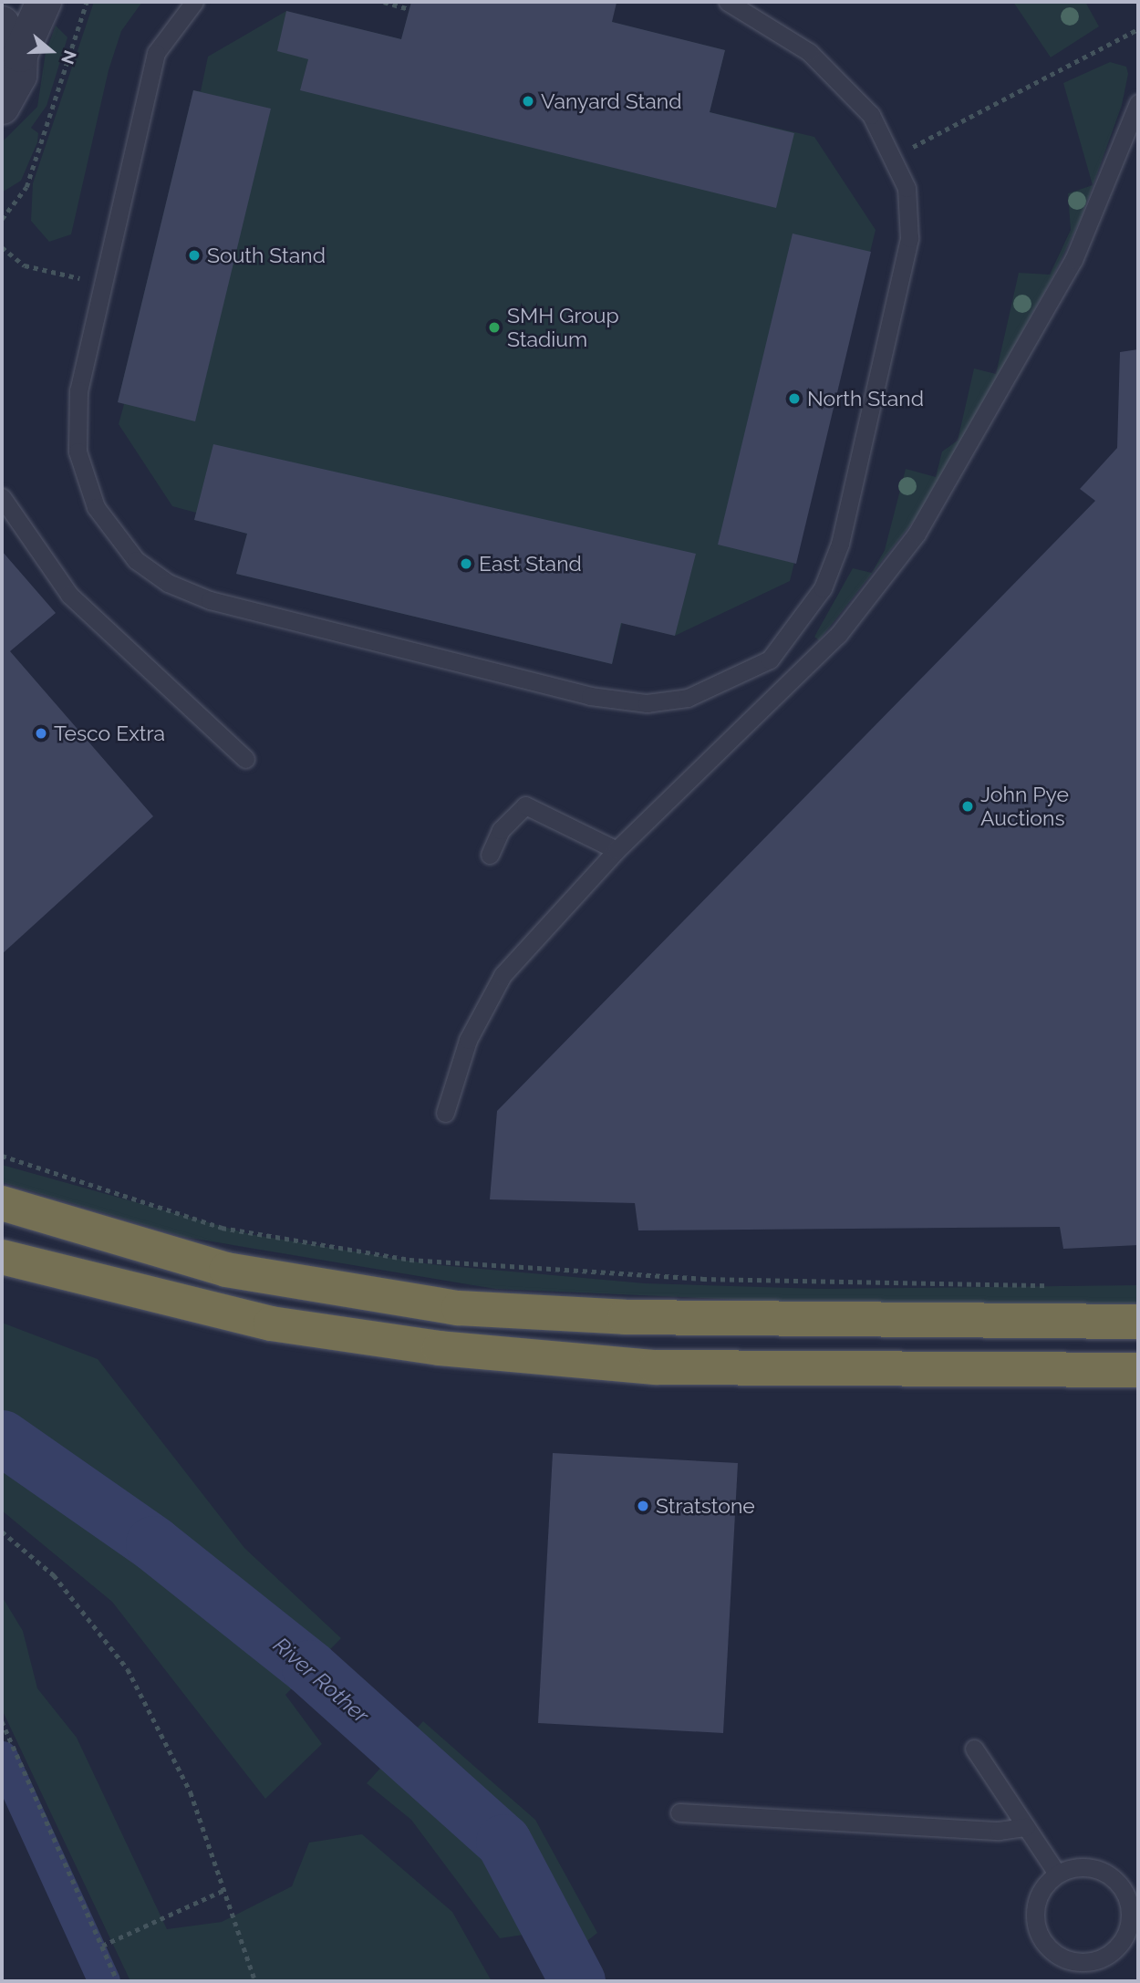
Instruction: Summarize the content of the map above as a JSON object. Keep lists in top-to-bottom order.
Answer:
{
  "water": ["River Rother"],
  "places": [
    "Vanyard Stand",
    "South Stand",
    "SMH Group Stadium",
    "North Stand",
    "East Stand",
    "Tesco Extra",
    "John Pye Auctions",
    "Stratstone"
  ],
  "north": "right"
}
